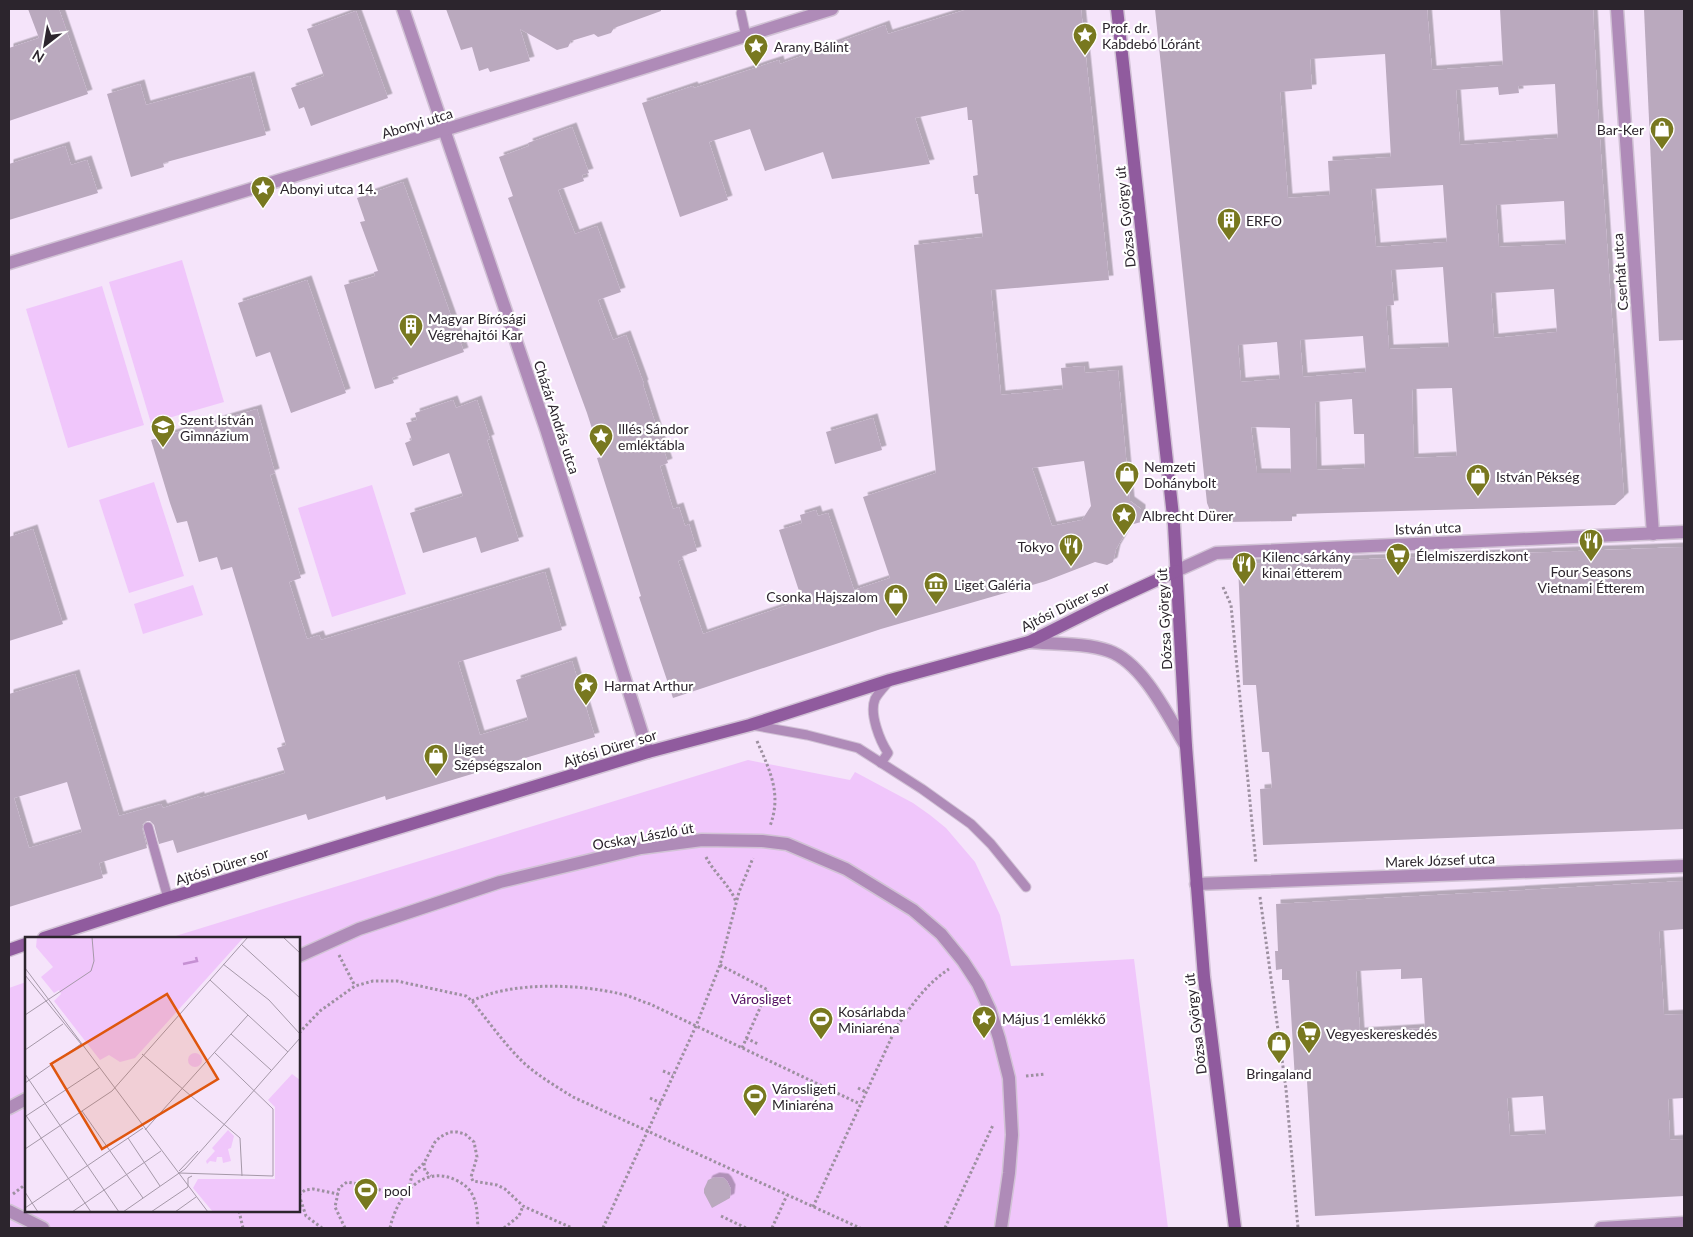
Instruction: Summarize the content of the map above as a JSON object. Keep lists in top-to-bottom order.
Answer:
{
  "streets": {
    "main road": ["Dózsa György út", "Ajtósi Dürer sor"],
    "street": [
      "Abonyi utca",
      "Cserhát utca",
      "Cházár András utca",
      "István utca",
      "Ocskay László út",
      "Marek József utca"
    ]
  },
  "crossings": [
    ["Abonyi utca", "Cházár András utca"],
    ["Dózsa György út", "István utca"],
    ["Dózsa György út", "Ajtósi Dürer sor"],
    ["Dózsa György út", "Marek József utca"],
    ["Cserhát utca", "István utca"],
    ["Cházár András utca", "Ajtósi Dürer sor"],
    ["István utca", "Ajtósi Dürer sor"]
  ],
  "parks": ["Városliget"],
  "places": {
    "place": [
      "Prof. dr. Kabdebó Lóránt",
      "Arany Bálint",
      "Abonyi utca 14.",
      "Illés Sándor emléktábla",
      "Albrecht Dürer",
      "Harmat Arthur",
      "Május 1 emlékkő"
    ],
    "shop": [
      "Bar-Ker",
      "Nemzeti Dohánybolt",
      "István Pékség",
      "Csonka Hajszalom",
      "Liget Szépségszalon",
      "Bringaland"
    ],
    "building": ["ERFO", "Magyar Bírósági Végrehajtói Kar"],
    "school or university": ["Szent István Gimnázium"],
    "restaurant": ["Four Seasons Vietnami Étterem", "Tokyo", "Kilenc sárkány kinai étterem"],
    "supermarket": ["Élelmiszerdiszkont", "Vegyeskereskedés"],
    "museum": ["Liget Galéria"],
    "sports": ["Kosárlabda Miniaréna", "Városligeti Miniaréna", "pool"]
  },
  "north": "bottom left"
}
